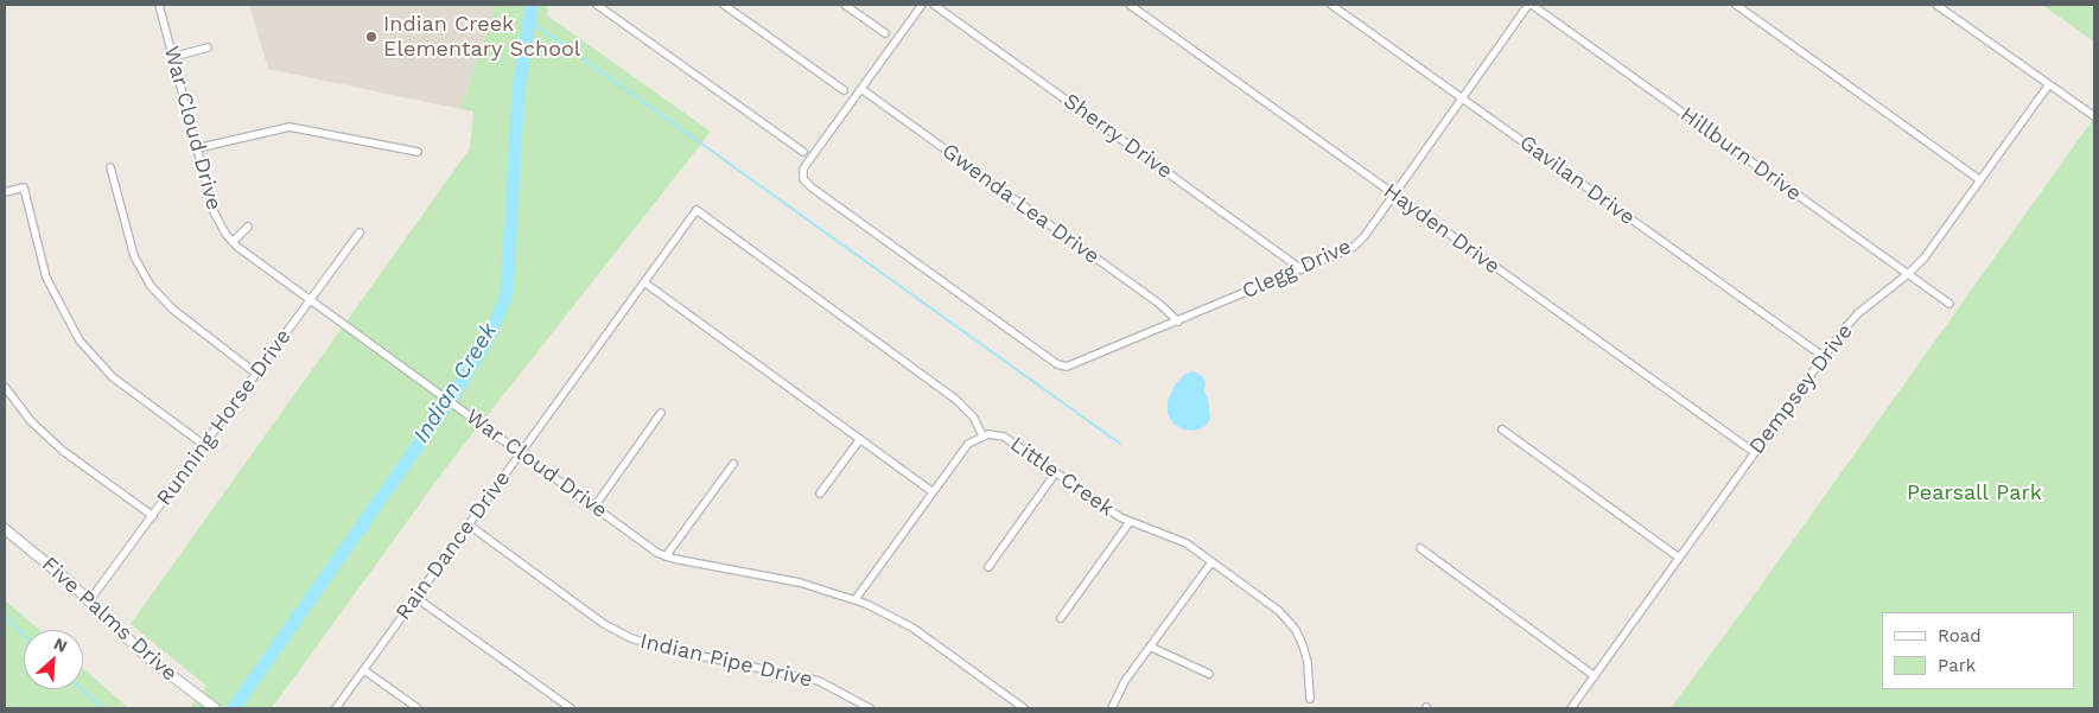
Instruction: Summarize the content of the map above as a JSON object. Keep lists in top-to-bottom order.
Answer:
{
  "streets": {
    "street": [
      "War Cloud Drive",
      "Sherry Drive",
      "Hillburn Drive",
      "Gavilan Drive",
      "Gwenda Lea Drive",
      "Hayden Drive",
      "Clegg Drive",
      "Dempsey Drive",
      "Running Horse Drive",
      "Little Creek",
      "Rain Dance Drive",
      "Five Palms Drive",
      "Indian Pipe Drive"
    ]
  },
  "crossings": [
    ["War Cloud Drive", "Running Horse Drive"],
    ["War Cloud Drive", "Rain Dance Drive"],
    ["Sherry Drive", "Clegg Drive"],
    ["Hillburn Drive", "Clegg Drive"],
    ["Hillburn Drive", "Dempsey Drive"],
    ["Gavilan Drive", "Clegg Drive"],
    ["Gavilan Drive", "Dempsey Drive"],
    ["Gwenda Lea Drive", "Clegg Drive"],
    ["Hayden Drive", "Clegg Drive"],
    ["Hayden Drive", "Dempsey Drive"],
    ["Running Horse Drive", "Five Palms Drive"],
    ["Little Creek", "Rain Dance Drive"],
    ["Rain Dance Drive", "Indian Pipe Drive"]
  ],
  "water": ["Indian Creek"],
  "parks": ["Pearsall Park"],
  "places": ["Indian Creek Elementary School"],
  "legend": ["Road", "Park"],
  "north": "top right"
}
